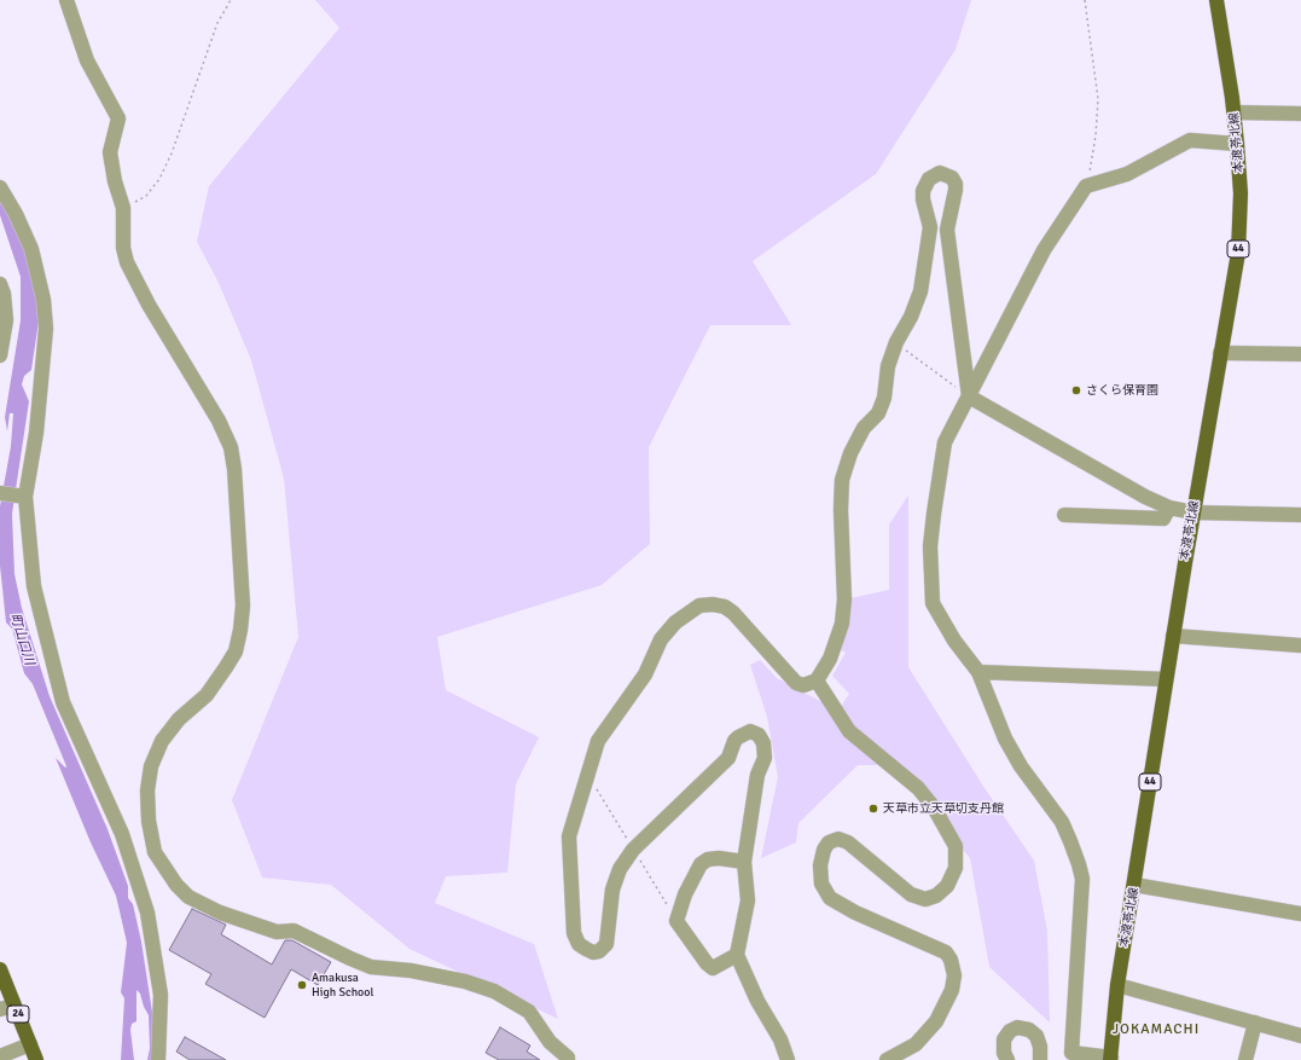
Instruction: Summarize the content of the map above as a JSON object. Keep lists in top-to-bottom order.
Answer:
{
  "streets": {
    "main road": ["本渡苓北線", "44", "24"]
  },
  "districts": ["JOKAMACHI"],
  "water": ["町山口川"],
  "places": ["さくら保育園", "天草市立天草切支丹館", "Amakusa High School"]
}
